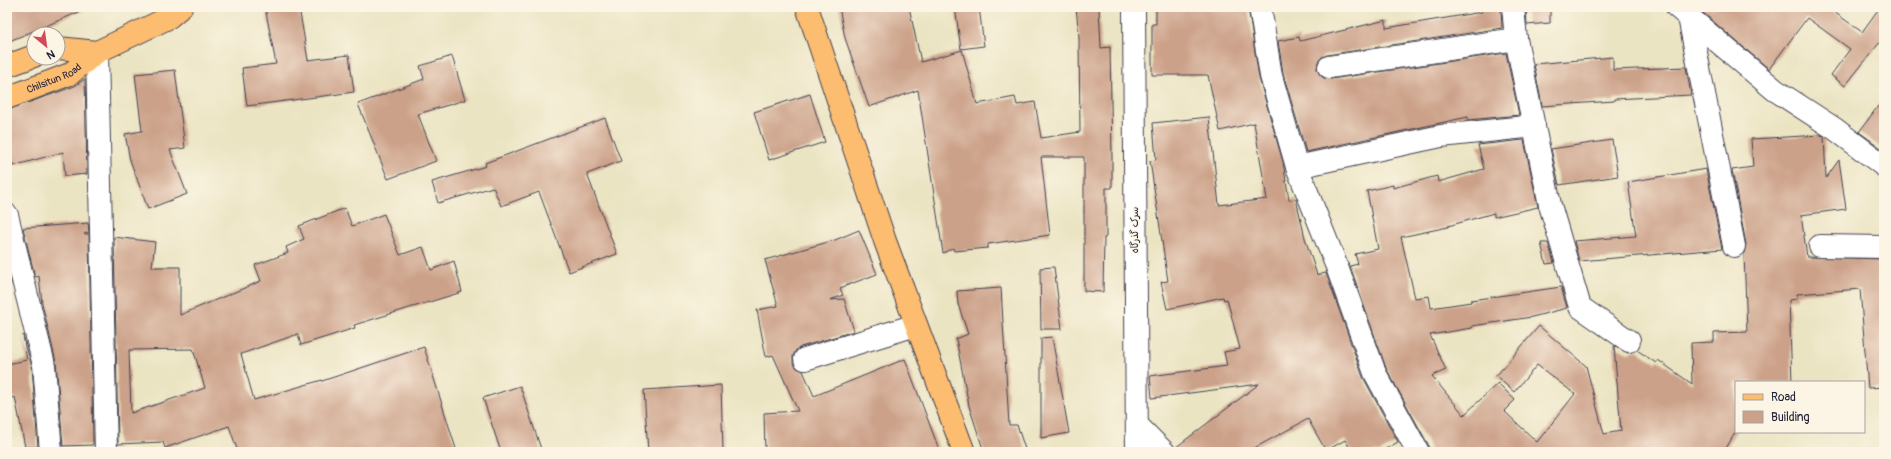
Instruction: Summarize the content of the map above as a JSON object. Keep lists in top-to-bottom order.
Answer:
{
  "streets": {
    "main road": ["Chilsitun Road"],
    "street": ["سرک گذرگاه"]
  },
  "legend": ["Road", "Building"],
  "north": "bottom right"
}
